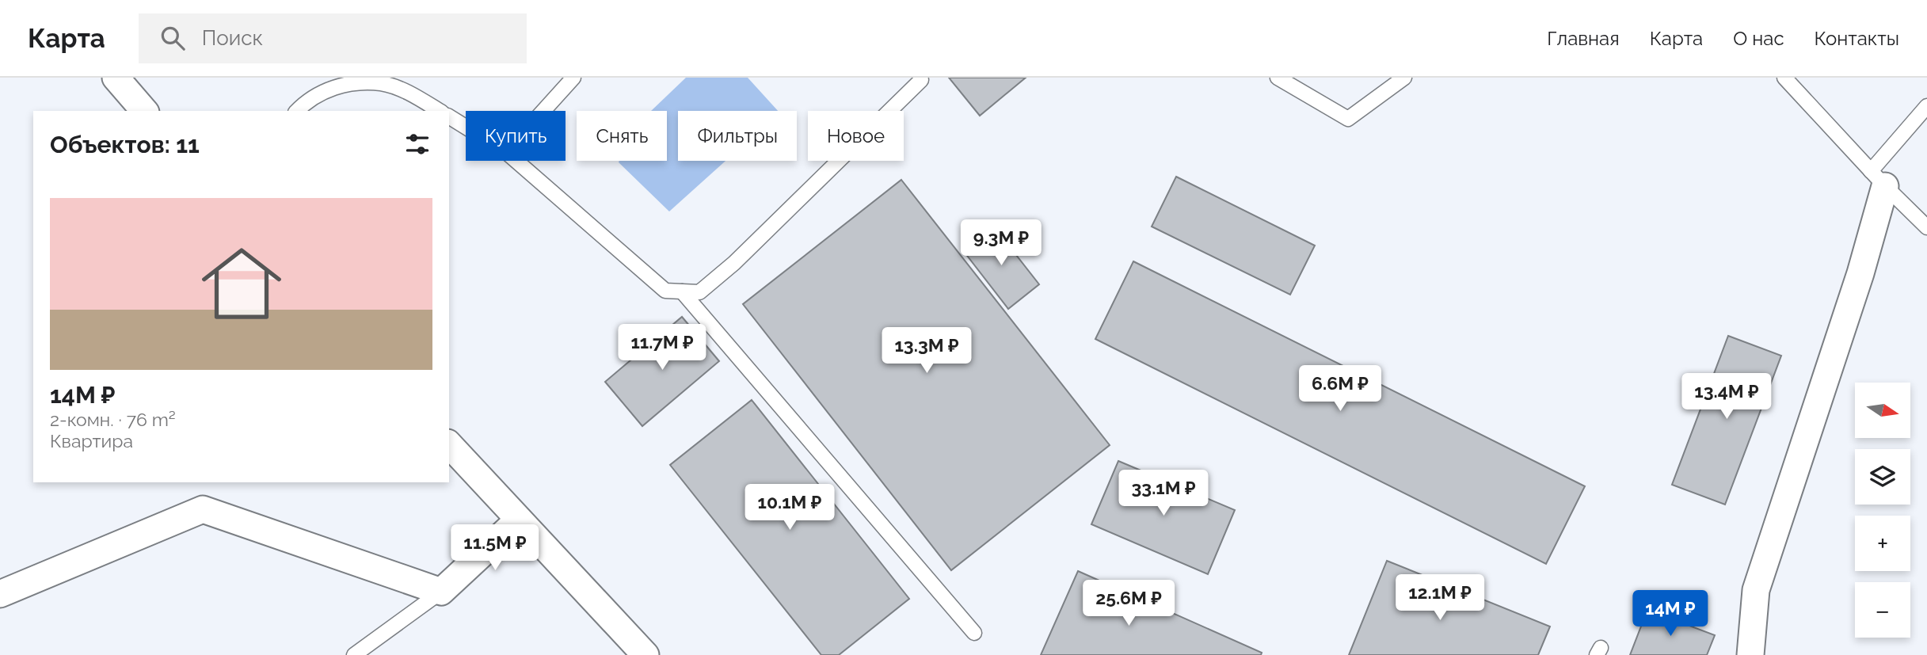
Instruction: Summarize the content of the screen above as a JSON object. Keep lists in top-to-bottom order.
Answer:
{
  "north": "right",
  "page": {
    "header": "Карта",
    "search": "Поиск",
    "nav": [
      "Главная",
      "Карта",
      "О нас",
      "Контакты"
    ],
    "chip": [
      "Купить",
      "Снять",
      "Фильтры",
      "Новое"
    ],
    "heading": "Объектов: 11",
    "list": [
      {
        "name": "14M ₽",
        "note": "2-комн. · 76 m² · Квартира"
      }
    ],
    "price": [
      "9.3M ₽",
      "11.7M ₽",
      "13.3M ₽",
      "6.6M ₽",
      "13.4M ₽",
      "33.1M ₽",
      "10.1M ₽",
      "11.5M ₽",
      "12.1M ₽",
      "25.6M ₽",
      "14M ₽"
    ],
    "map_buttons": ["+", "−"]
  }
}
